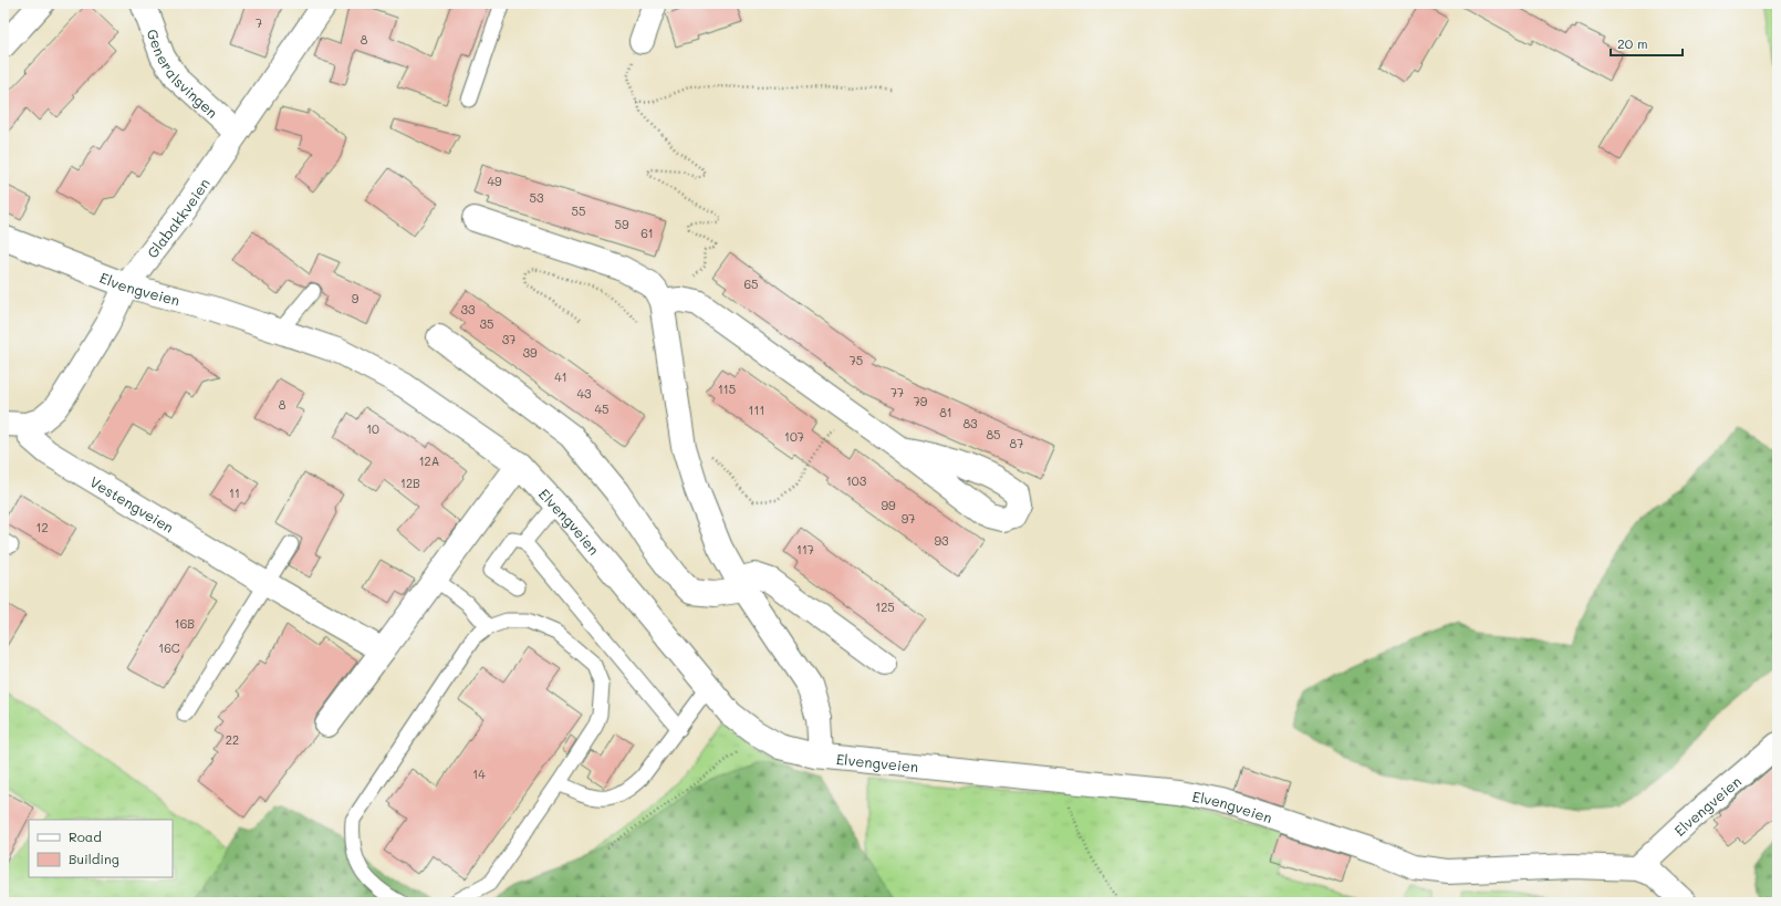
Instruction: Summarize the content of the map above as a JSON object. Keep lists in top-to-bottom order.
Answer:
{
  "streets": {
    "street": [
      "Generalsvingen",
      "Glabakkveien",
      "Elvengveien",
      "Vestengveien"
    ]
  },
  "crossings": [
    ["Generalsvingen", "Glabakkveien"],
    ["Glabakkveien", "Elvengveien"],
    ["Glabakkveien", "Vestengveien"]
  ],
  "house_numbers": [
    "7",
    "8",
    "49",
    "53",
    "55",
    "59",
    "61",
    "65",
    "9",
    "33",
    "35",
    "37",
    "39",
    "75",
    "41",
    "115",
    "77",
    "43",
    "79",
    "8",
    "45",
    "111",
    "81",
    "83",
    "10",
    "85",
    "107",
    "87",
    "12A",
    "103",
    "12B",
    "11",
    "99",
    "97",
    "12",
    "93",
    "117",
    "125",
    "16B",
    "16C",
    "22",
    "14"
  ],
  "legend": ["Road", "Building"],
  "scale_bar": "20 m"
}
